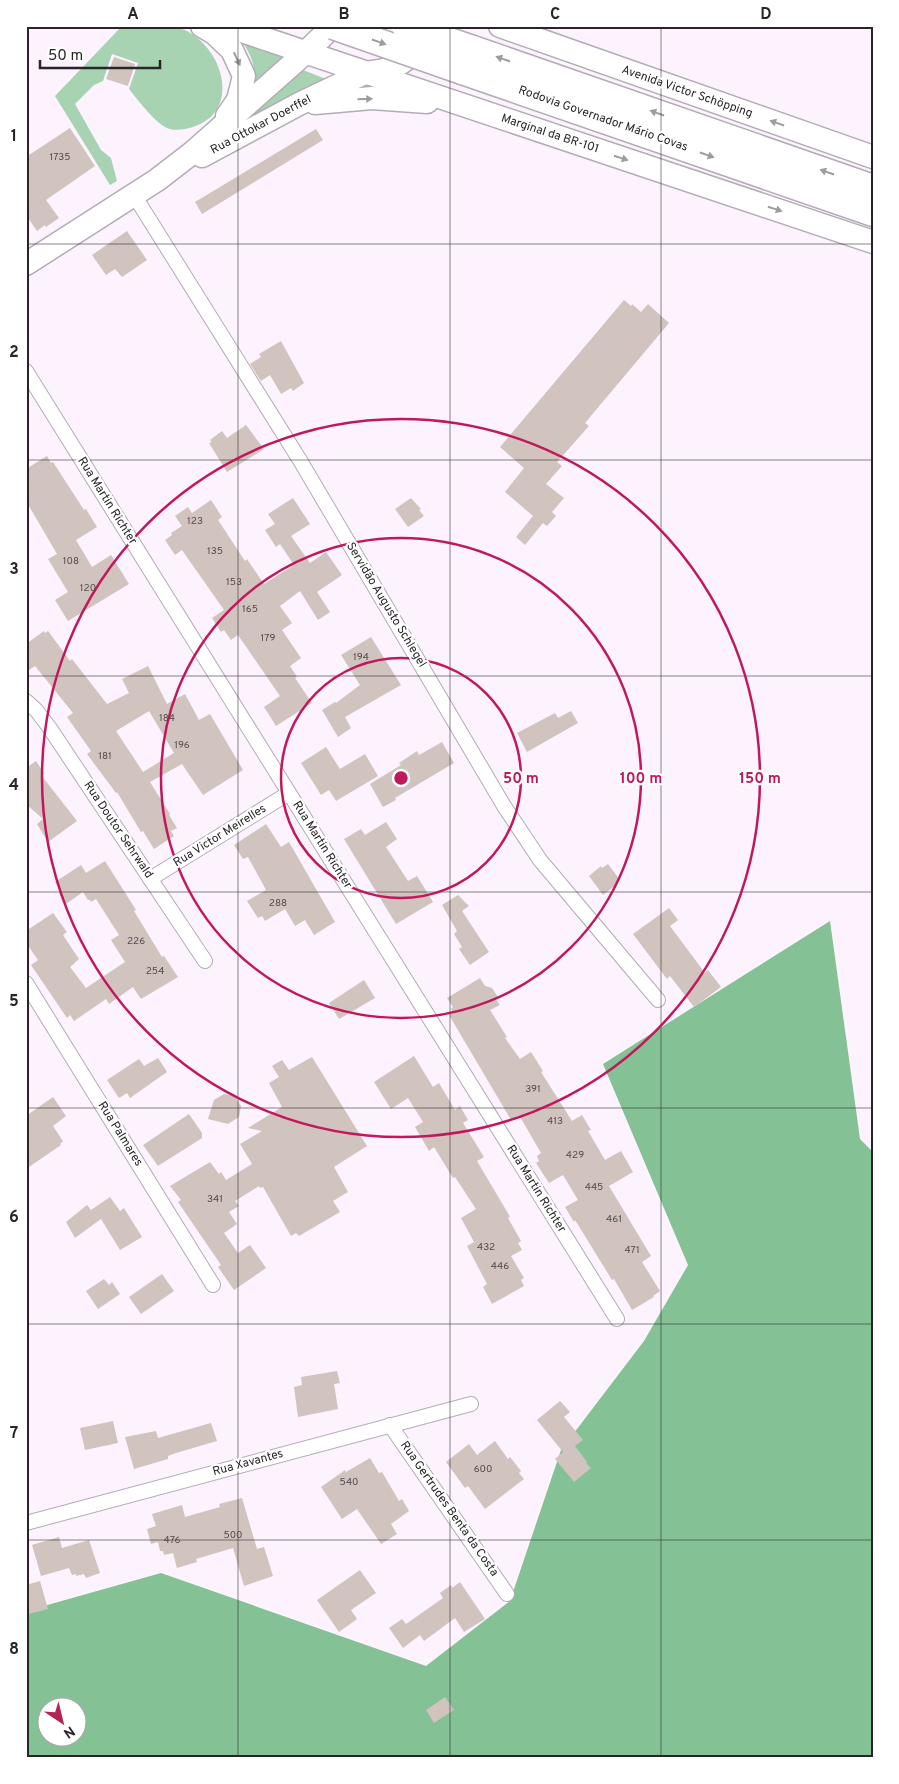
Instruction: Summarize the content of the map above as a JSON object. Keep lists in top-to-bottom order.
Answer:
{
  "streets": {
    "highway": ["Rodovia Governador Mário Covas"],
    "main road": ["Avenida Victor Schöpping", "Rua Ottokar Doerffel", "Marginal da BR-101"],
    "street": [
      "Rua Martin Richter",
      "Servidão Augusto Schlegel",
      "Rua Doutor Sehrwald",
      "Rua Victor Meirelles",
      "Rua Palmares",
      "Rua Xavantes",
      "Rua Gertrudes Benta da Costa"
    ]
  },
  "crossings": [
    ["Rodovia Governador Mário Covas", "Rua Ottokar Doerffel"],
    ["Rua Ottokar Doerffel", "Marginal da BR-101"],
    ["Rua Ottokar Doerffel", "Servidão Augusto Schlegel"],
    ["Rua Martin Richter", "Rua Victor Meirelles"],
    ["Rua Doutor Sehrwald", "Rua Victor Meirelles"],
    ["Rua Xavantes", "Rua Gertrudes Benta da Costa"]
  ],
  "one_way": ["Avenida Victor Schöpping", "Marginal da BR-101"],
  "house_numbers": [
    "1735",
    "123",
    "135",
    "108",
    "153",
    "120",
    "165",
    "179",
    "194",
    "184",
    "196",
    "181",
    "288",
    "226",
    "254",
    "391",
    "413",
    "429",
    "445",
    "341",
    "461",
    "432",
    "471",
    "446",
    "600",
    "540",
    "500",
    "476"
  ],
  "scale_bar": "50 m",
  "north": "bottom right",
  "grid": {
    "columns": [
      "A",
      "B",
      "C",
      "D"
    ],
    "rows": [
      "1",
      "2",
      "3",
      "4",
      "5",
      "6",
      "7",
      "8"
    ]
  },
  "rings": ["50 m", "100 m", "150 m"]
}
